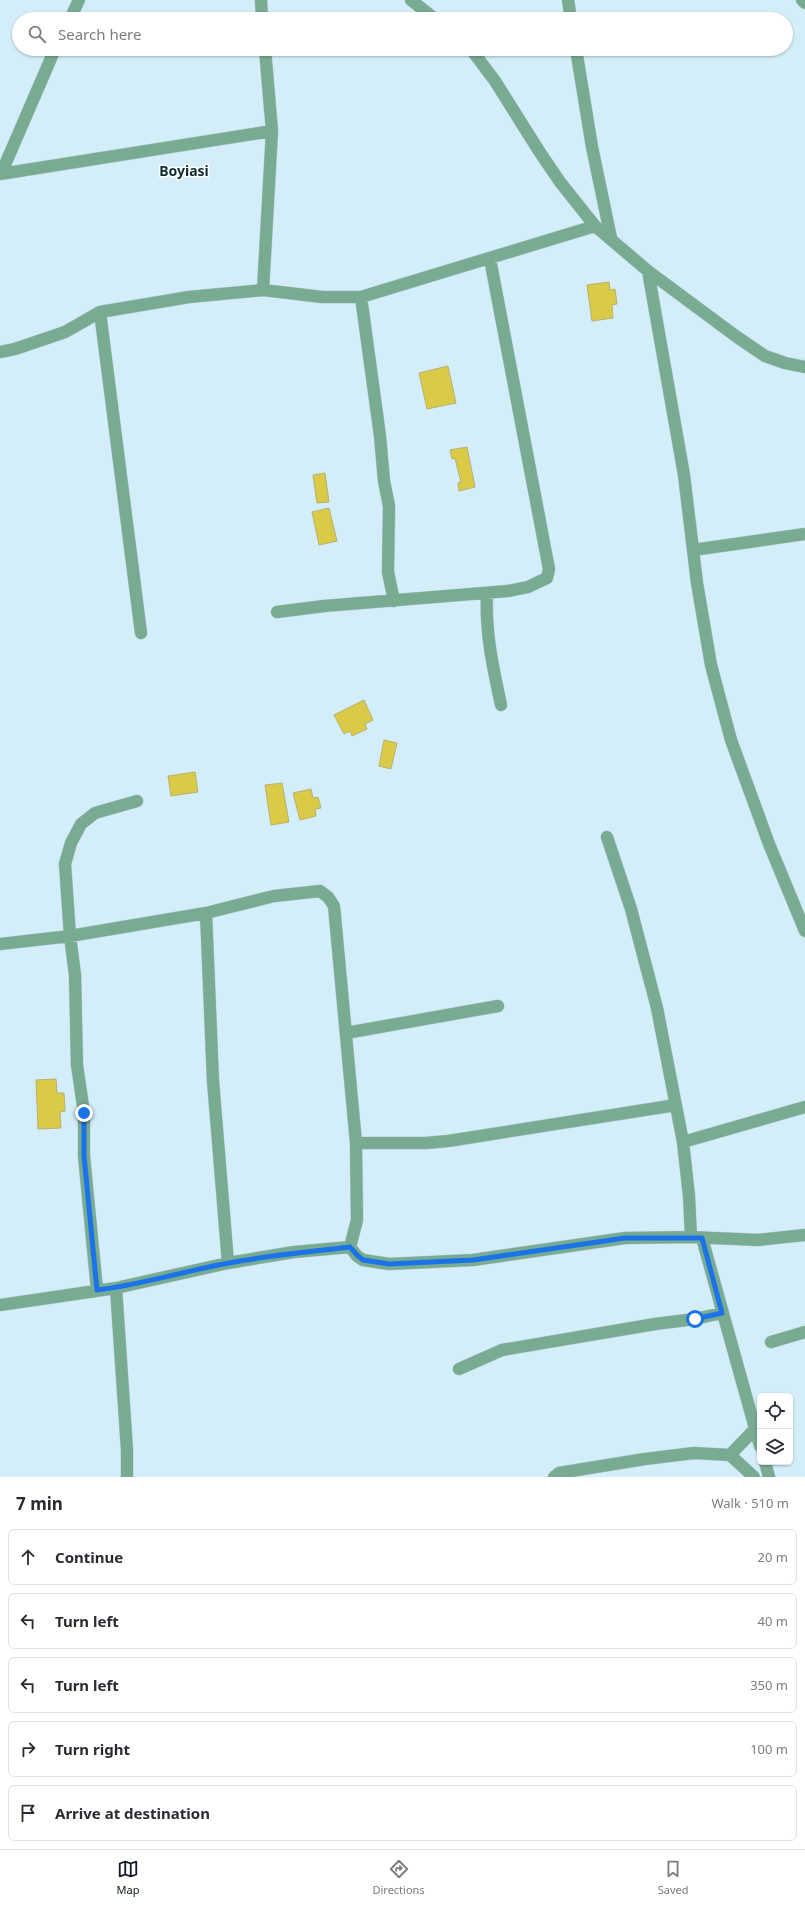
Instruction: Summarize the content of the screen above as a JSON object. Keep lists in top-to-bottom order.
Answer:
{
  "districts": ["Boyiasi"],
  "page": {
    "search": "Search here",
    "heading": ["7 min", "Walk · 510 m"],
    "list": [
      ["Continue", "20 m"],
      ["Turn left", "40 m"],
      ["Turn left", "350 m"],
      ["Turn right", "100 m"],
      "Arrive at destination"
    ],
    "nav": ["Map", "Directions", "Saved"]
  }
}
